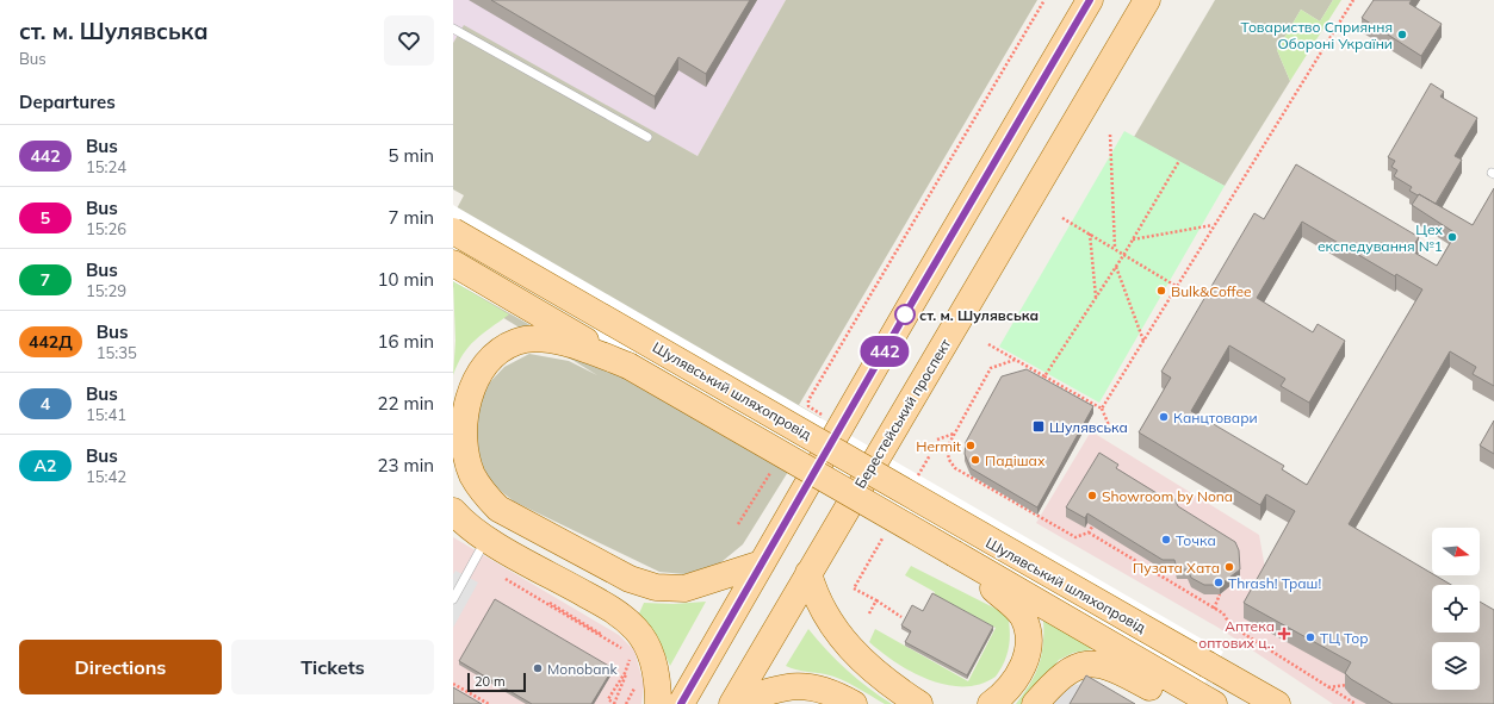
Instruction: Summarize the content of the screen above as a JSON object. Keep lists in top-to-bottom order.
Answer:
{
  "streets": {
    "main road": ["Шулявський шляхопровід", "Берестейський проспект"]
  },
  "places": {
    "other": [
      "Товариство Сприяння Обороні України",
      "Цех експедування №1",
      "Bulk&Coffee",
      "ст. м. Шулявська",
      "Канцтовари",
      "Hermit",
      "Падішах",
      "Showroom by Nona",
      "Точка",
      "Пузата Хата",
      "Thrash! Траш!",
      "ТЦ Тор",
      "Monobank"
    ],
    "transit": ["Шулявська"],
    "health": ["Аптека оптових ц‥"]
  },
  "lines": ["bus line 442"],
  "scale_bar": "20 m",
  "north": "right",
  "page": {
    "heading": [
      ["ст. м. Шулявська", "Bus"],
      "Departures"
    ],
    "on_map": "442",
    "list": [
      {
        "mark": "442",
        "name": "Bus",
        "note": "15:24",
        "value": "5 min"
      },
      {
        "mark": "5",
        "name": "Bus",
        "note": "15:26",
        "value": "7 min"
      },
      {
        "mark": "7",
        "name": "Bus",
        "note": "15:29",
        "value": "10 min"
      },
      {
        "mark": "442Д",
        "name": "Bus",
        "note": "15:35",
        "value": "16 min"
      },
      {
        "mark": "4",
        "name": "Bus",
        "note": "15:41",
        "value": "22 min"
      },
      {
        "mark": "А2",
        "name": "Bus",
        "note": "15:42",
        "value": "23 min"
      }
    ],
    "buttons": ["Directions", "Tickets"],
    "scale": "20 m"
  }
}
